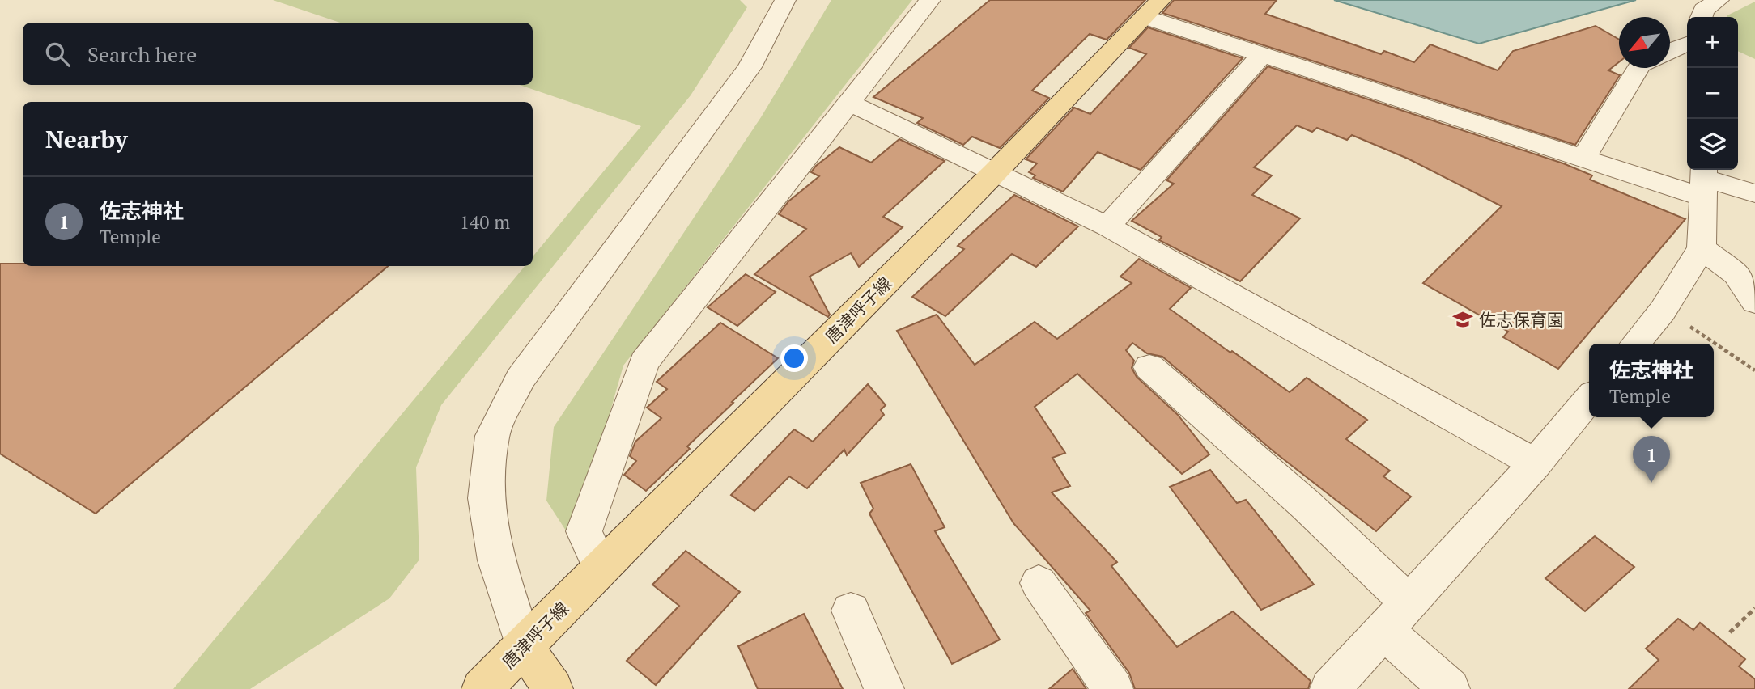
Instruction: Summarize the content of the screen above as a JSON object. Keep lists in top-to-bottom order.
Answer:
{
  "streets": {
    "main road": ["唐津呼子線"]
  },
  "places": {
    "school or university": ["佐志保育園"]
  },
  "north": "bottom left",
  "page": {
    "map_buttons": ["+", "−"],
    "search": "Search here",
    "heading": "Nearby",
    "list": [
      {
        "mark": "1",
        "name": "佐志神社",
        "note": "Temple",
        "value": "140 m"
      }
    ],
    "popup": ["佐志神社", "Temple"],
    "pins": "1"
  }
}
